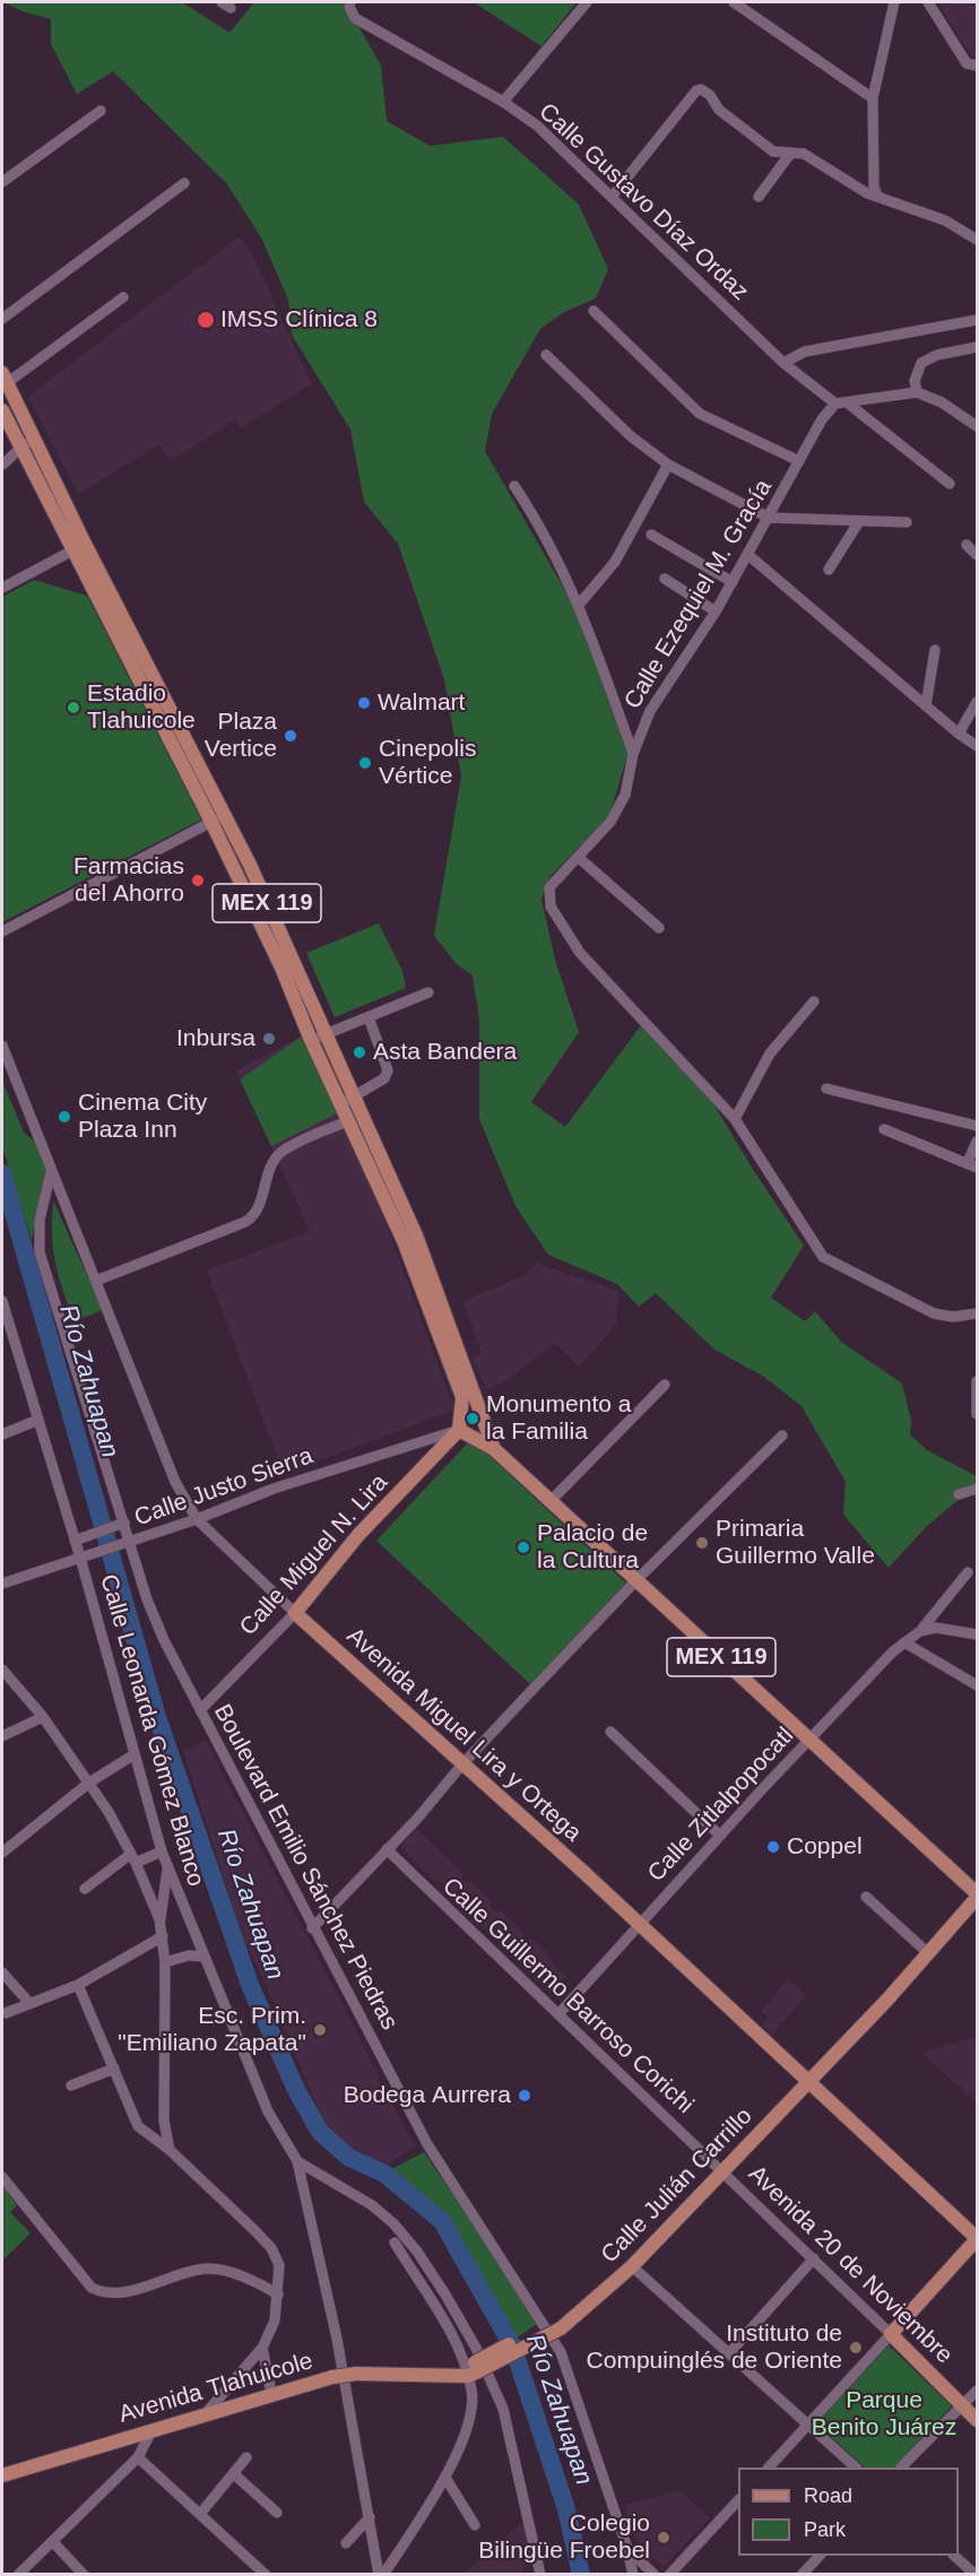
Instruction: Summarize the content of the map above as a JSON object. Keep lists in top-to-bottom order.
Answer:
{
  "streets": {
    "main road": [
      "MEX 119",
      "Calle Miguel N. Lira",
      "Avenida Miguel Lira y Ortega",
      "Calle Julián Carrillo",
      "Avenida 20 de Noviembre",
      "Avenida Tlahuicole"
    ],
    "street": [
      "Calle Gustavo Díaz Ordaz",
      "Calle Ezequiel M. Gracía",
      "Calle Justo Sierra",
      "Calle Leonarda Gómez Blanco",
      "Calle Zitlalpopocatl",
      "Boulevard Emilio Sánchez Piedras",
      "Calle Guillermo Barroso Corichi"
    ]
  },
  "crossings": [
    ["Calle Gustavo Díaz Ordaz", "Calle Ezequiel M. Gracía"],
    ["MEX 119", "Calle Justo Sierra"],
    ["MEX 119", "Calle Miguel N. Lira"],
    ["MEX 119", "Calle Zitlalpopocatl"],
    ["MEX 119", "Calle Julián Carrillo"],
    ["Calle Justo Sierra", "Calle Miguel N. Lira"],
    ["Calle Justo Sierra", "Calle Leonarda Gómez Blanco"],
    ["Calle Justo Sierra", "Avenida Miguel Lira y Ortega"],
    ["Calle Justo Sierra", "Boulevard Emilio Sánchez Piedras"],
    ["Calle Miguel N. Lira", "Avenida Miguel Lira y Ortega"],
    ["Calle Miguel N. Lira", "Boulevard Emilio Sánchez Piedras"],
    ["Avenida Miguel Lira y Ortega", "Calle Zitlalpopocatl"],
    ["Avenida Miguel Lira y Ortega", "Boulevard Emilio Sánchez Piedras"],
    ["Avenida Miguel Lira y Ortega", "Calle Julián Carrillo"],
    ["Calle Zitlalpopocatl", "Calle Guillermo Barroso Corichi"],
    ["Calle Guillermo Barroso Corichi", "Calle Julián Carrillo"],
    ["Calle Guillermo Barroso Corichi", "Avenida 20 de Noviembre"],
    ["Calle Julián Carrillo", "Avenida 20 de Noviembre"],
    ["Calle Julián Carrillo", "Avenida Tlahuicole"]
  ],
  "water": ["Río Zahuapan"],
  "parks": ["Parque Benito Juárez"],
  "places": [
    "IMSS Clínica 8",
    "Walmart",
    "Estadio Tlahuicole",
    "Plaza Vertice",
    "Cinepolis Vértice",
    "Farmacias del Ahorro",
    "Inbursa",
    "Asta Bandera",
    "Cinema City Plaza Inn",
    "Monumento a la Familia",
    "Primaria Guillermo Valle",
    "Palacio de la Cultura",
    "Coppel",
    "Esc. Prim. \"Emiliano Zapata\"",
    "Bodega Aurrera",
    "Instituto de Compuinglés de Oriente",
    "Colegio Bilingüe Froebel"
  ],
  "legend": ["Road", "Park"]
}
